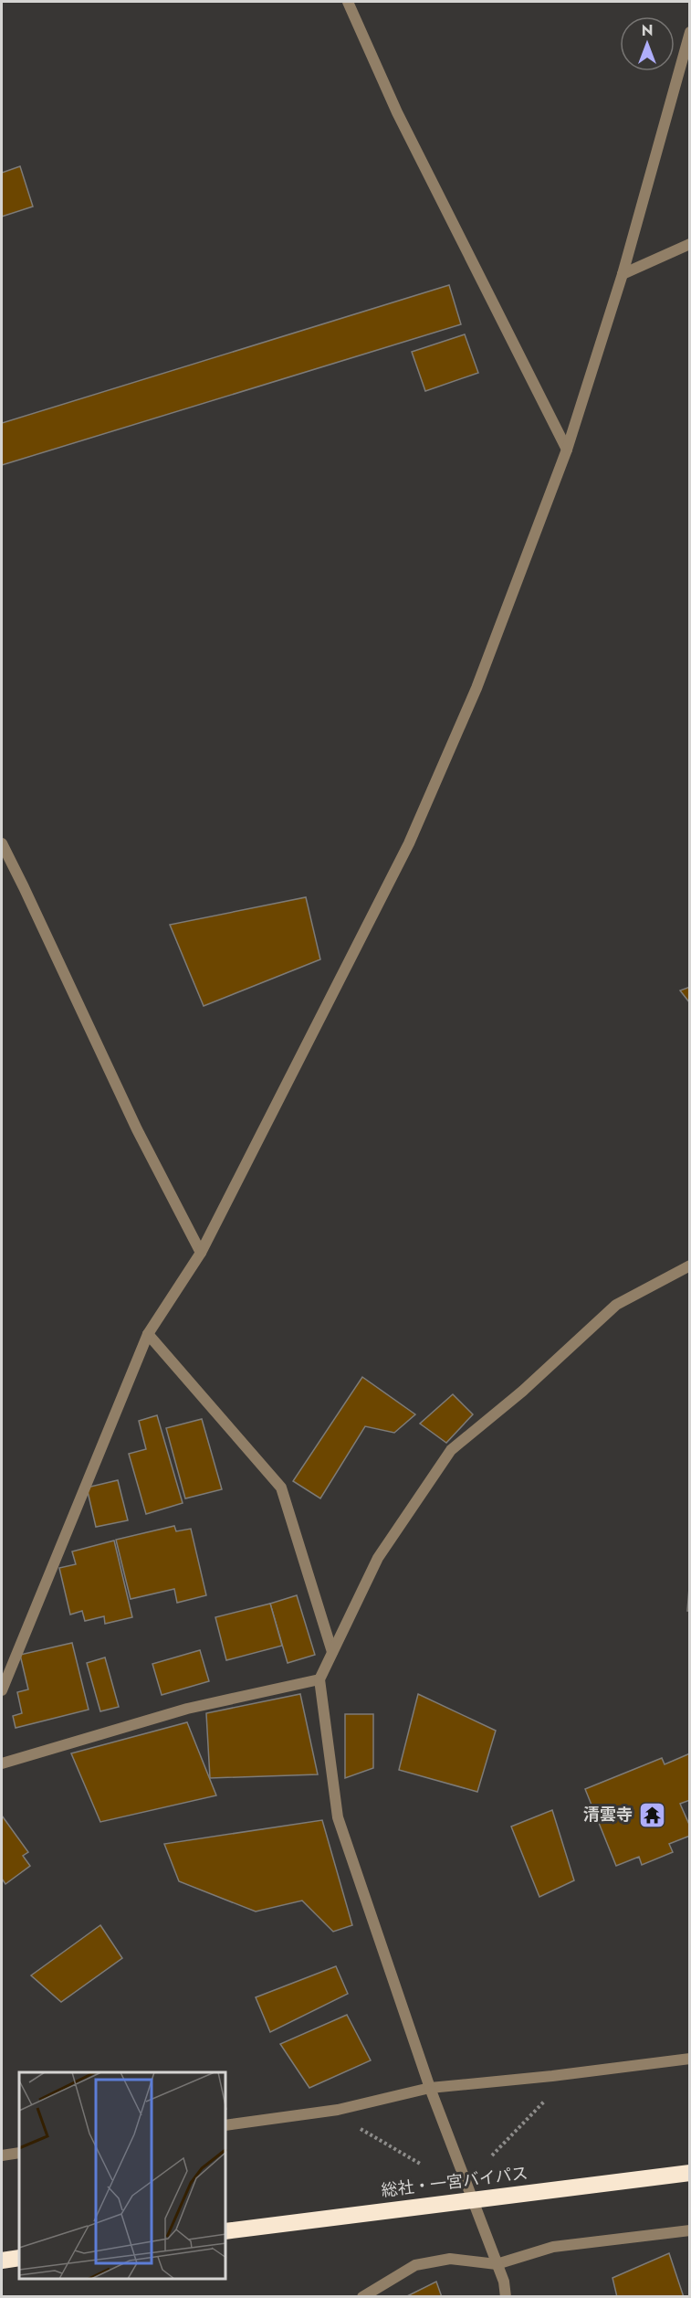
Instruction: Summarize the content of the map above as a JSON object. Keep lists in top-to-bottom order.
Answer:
{
  "streets": {
    "highway": ["総社・一宮バイパス"]
  },
  "places": {
    "temple": ["清雲寺"]
  },
  "north": "top"
}
